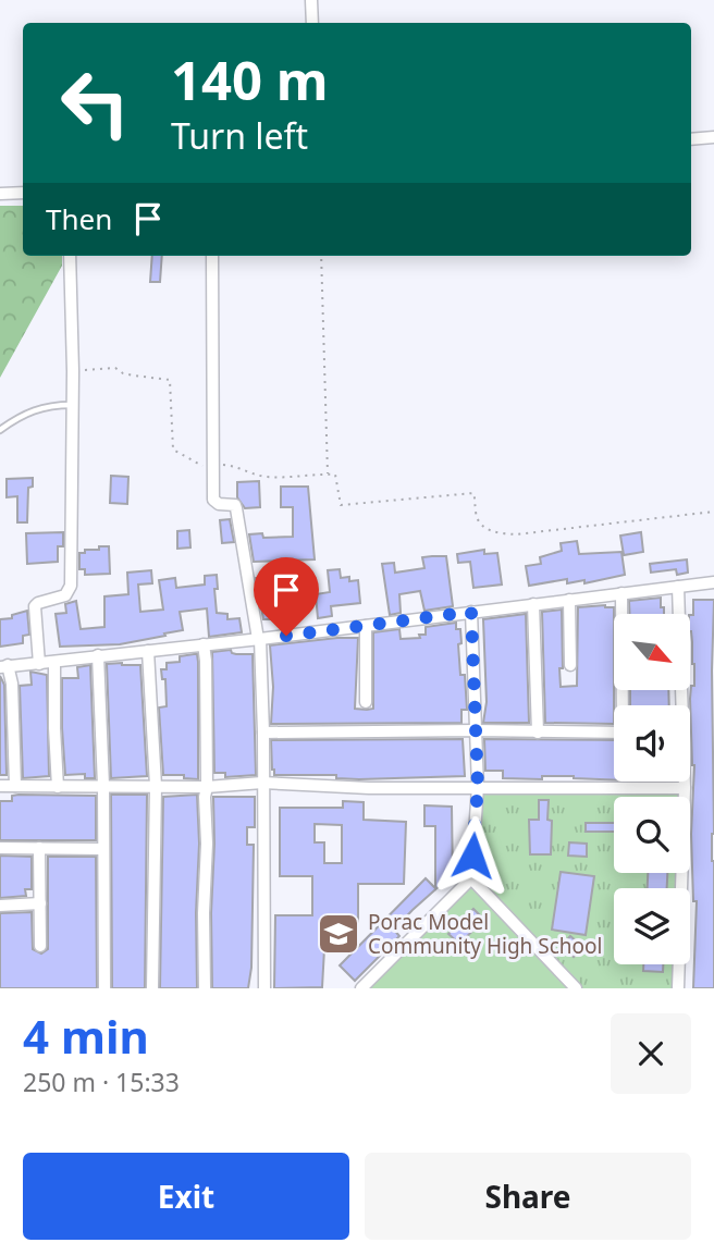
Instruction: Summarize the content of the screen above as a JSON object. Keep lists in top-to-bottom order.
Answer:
{
  "places": {
    "school or university": ["Porac Model Community High School"]
  },
  "north": "bottom right",
  "page": {
    "turn": ["140 m", "Turn left"],
    "then": "Then",
    "heading": ["4 min", "250 m · 15:33"],
    "buttons": ["Exit", "Share"]
  }
}
